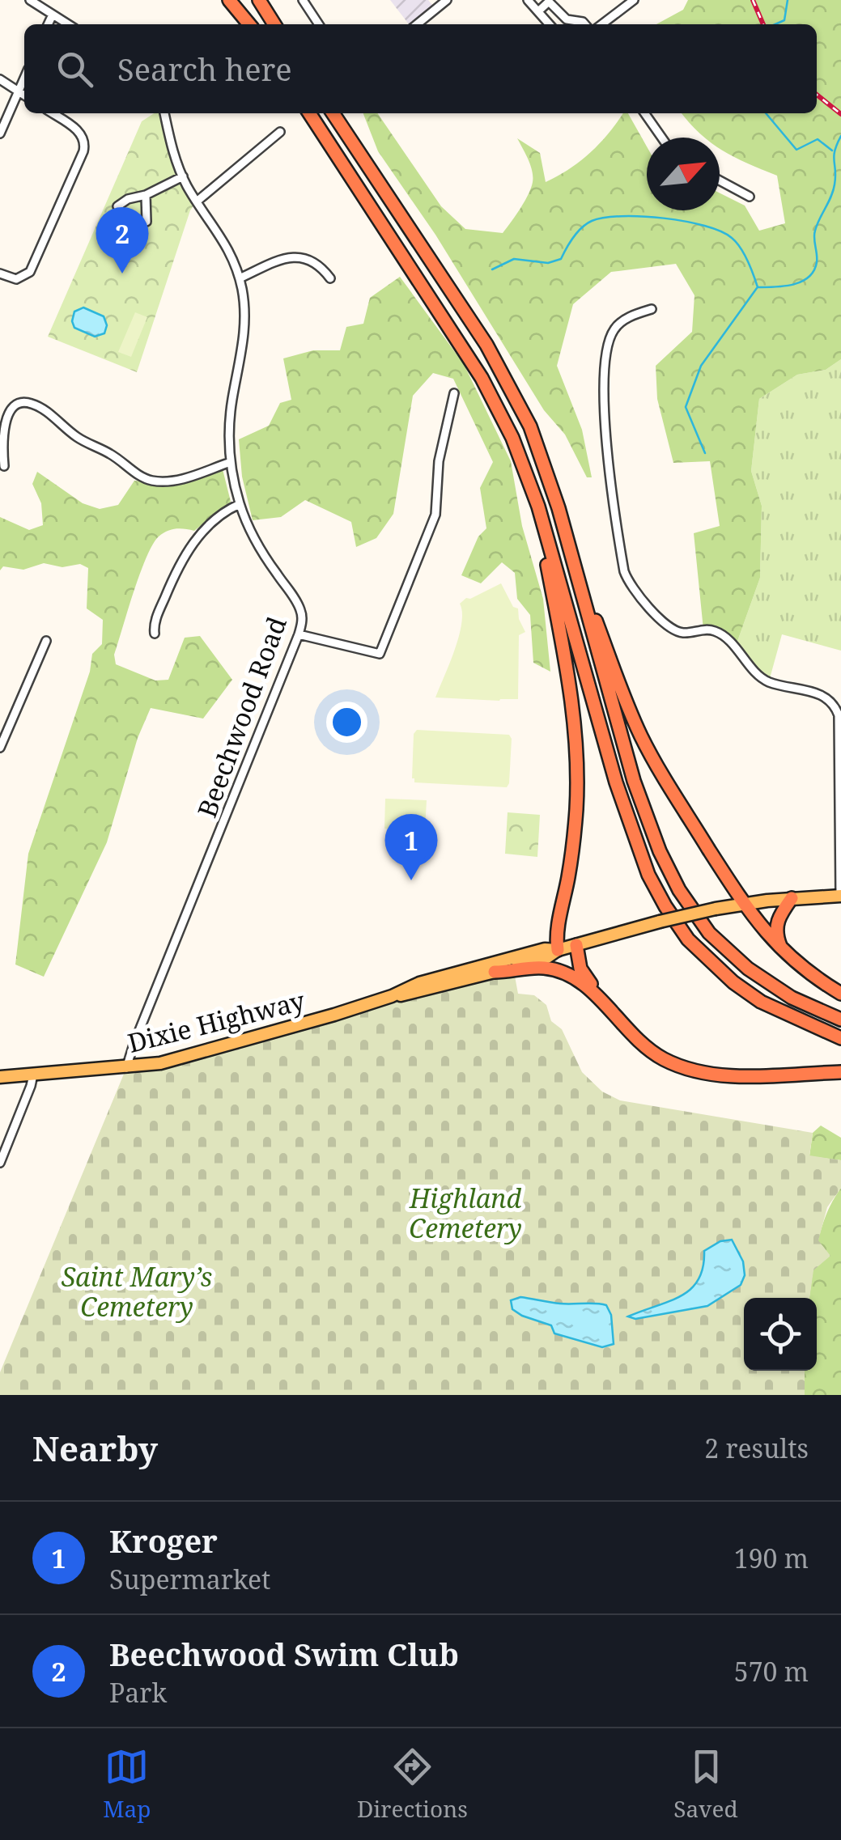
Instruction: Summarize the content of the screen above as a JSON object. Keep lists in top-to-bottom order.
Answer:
{
  "streets": {
    "main road": ["Dixie Highway"],
    "street": ["Beechwood Road"]
  },
  "crossings": [
    ["Beechwood Road", "Dixie Highway"]
  ],
  "parks": ["Highland Cemetery", "Saint Mary’s Cemetery"],
  "north": "top right",
  "page": {
    "search": "Search here",
    "pins": ["2", "1"],
    "heading": ["Nearby", "2 results"],
    "list": [
      {
        "mark": "1",
        "name": "Kroger",
        "note": "Supermarket",
        "value": "190 m"
      },
      {
        "mark": "2",
        "name": "Beechwood Swim Club",
        "note": "Park",
        "value": "570 m"
      }
    ],
    "nav": ["Map", "Directions", "Saved"]
  }
}
